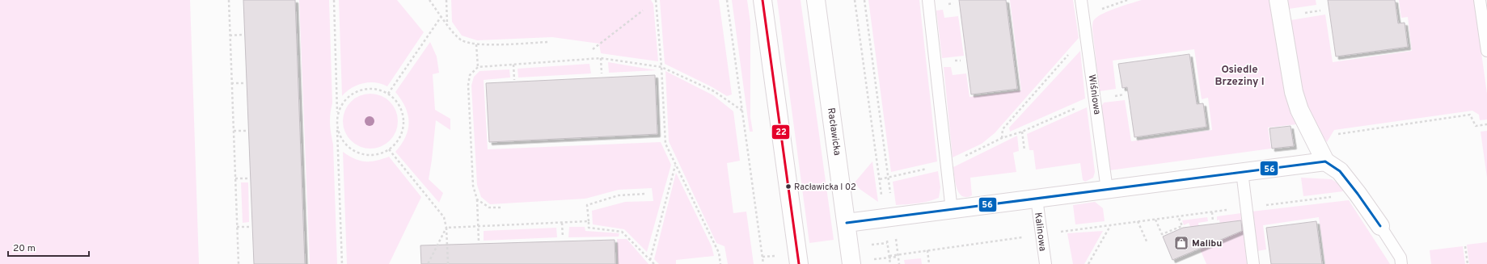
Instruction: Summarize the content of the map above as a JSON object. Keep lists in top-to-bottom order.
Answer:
{
  "streets": {
    "street": ["Racławicka", "Kalinowa"],
    "lane": ["Wiśniowa"]
  },
  "crossings": [
    ["Wiśniowa", "Kalinowa"],
    ["Racławicka", "Kalinowa"]
  ],
  "districts": ["Osiedle Brzeziny I"],
  "places": {
    "other": ["Racławicka I 02"],
    "shop": ["Malibu"]
  },
  "lines": ["transit line 22", "transit line 56"],
  "scale_bar": "20 m"
}
